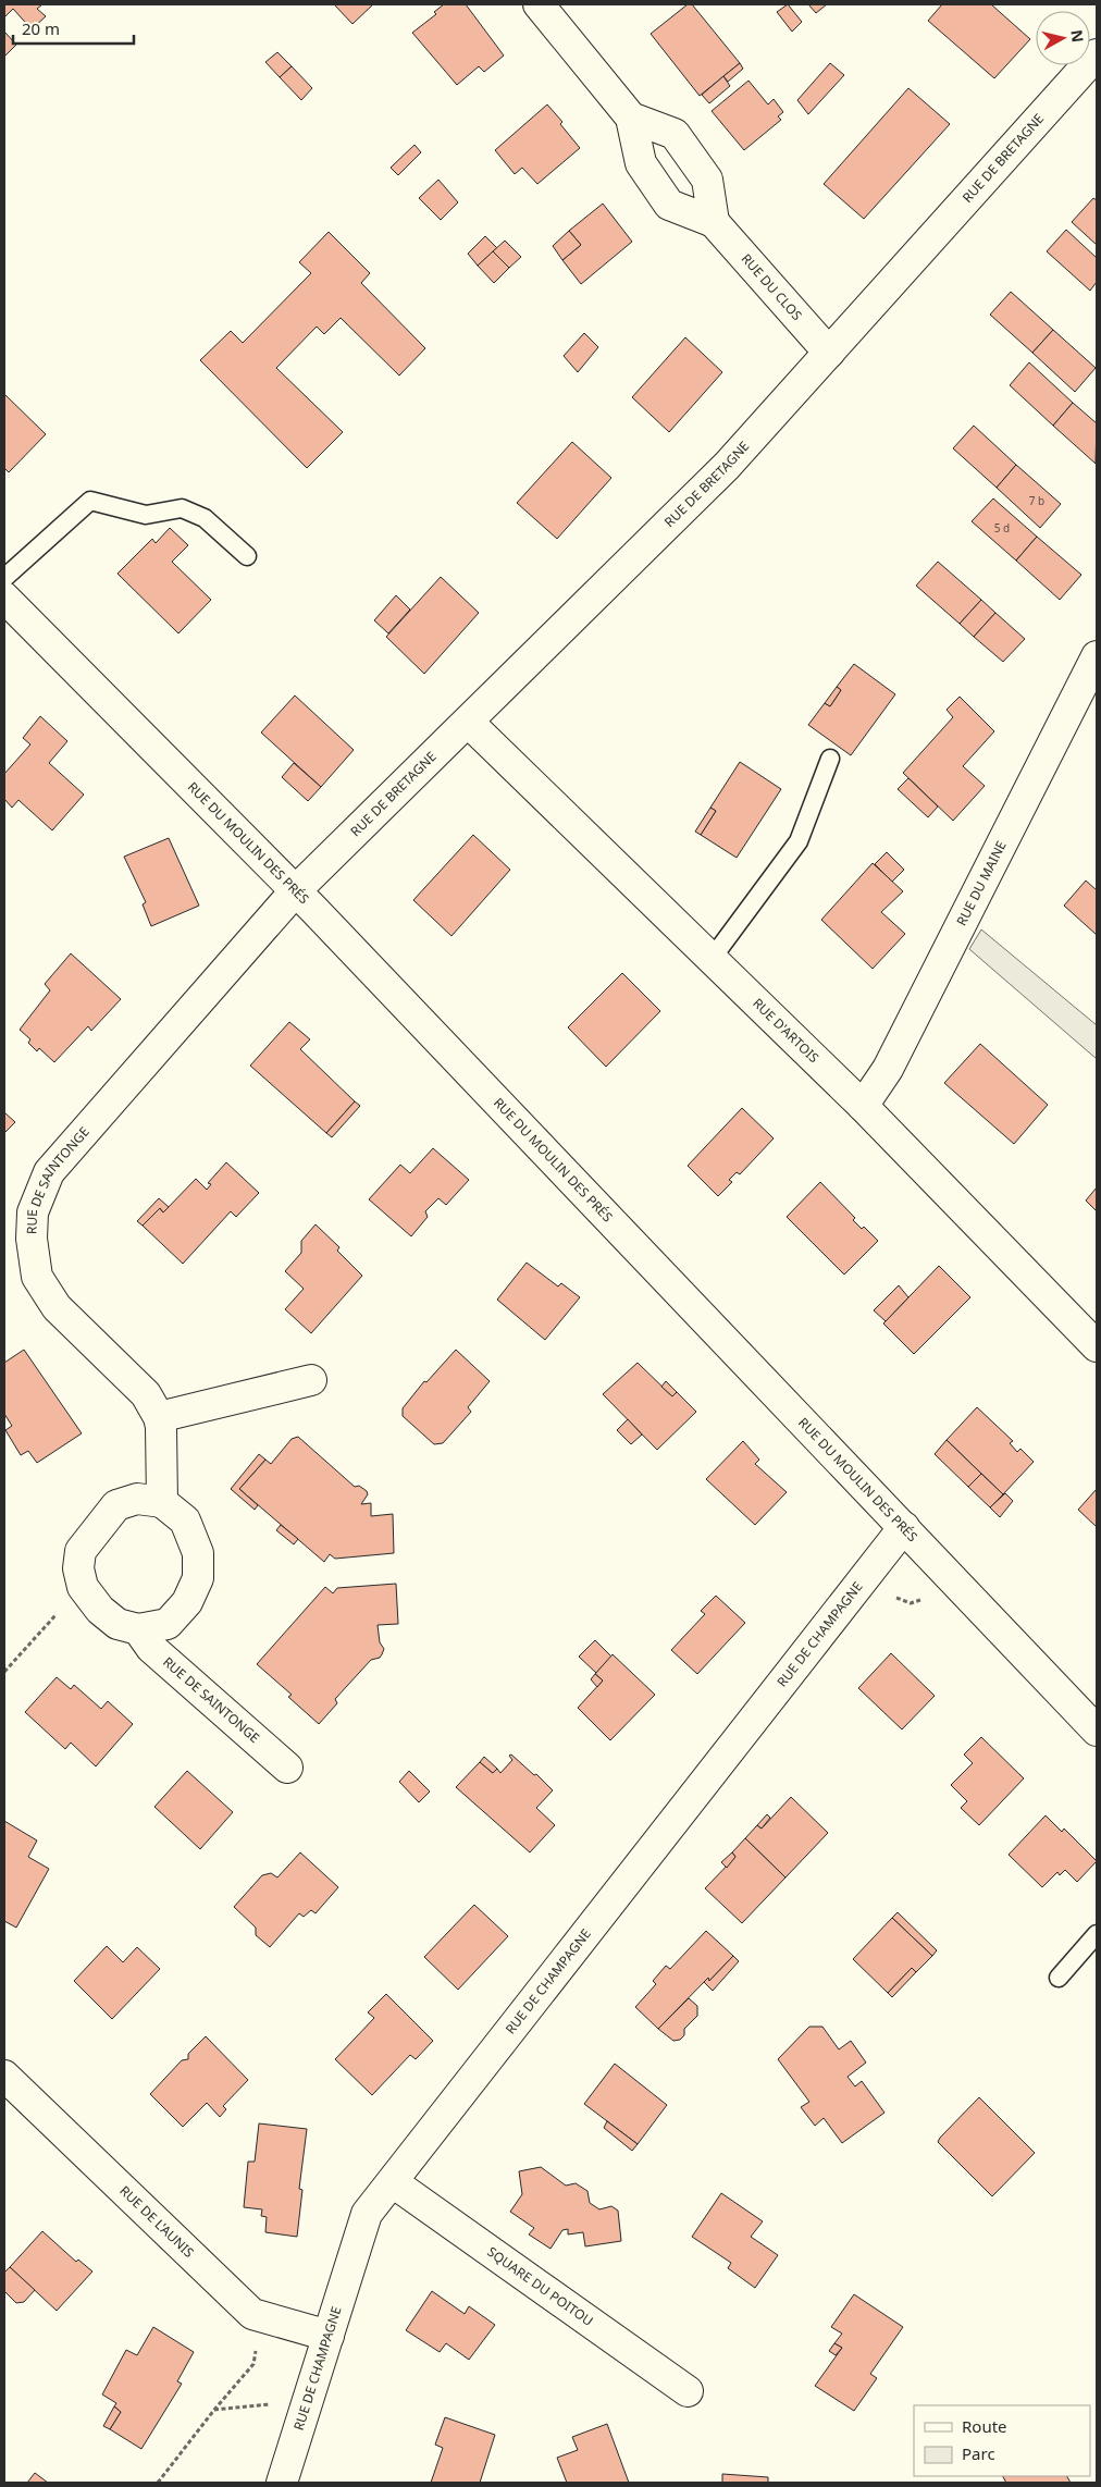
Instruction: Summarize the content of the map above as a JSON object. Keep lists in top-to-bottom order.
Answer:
{
  "streets": {
    "street": [
      "RUE DE BRETAGNE",
      "RUE DU CLOS",
      "RUE DU MOULIN DES PRÉS",
      "RUE DU MAINE",
      "RUE D'ARTOIS",
      "RUE DE SAINTONGE",
      "RUE DE CHAMPAGNE",
      "RUE DE L'AUNIS",
      "SQUARE DU POITOU"
    ]
  },
  "crossings": [
    ["RUE DE BRETAGNE", "RUE DU CLOS"],
    ["RUE DE BRETAGNE", "RUE DU MOULIN DES PRÉS"],
    ["RUE DE BRETAGNE", "RUE D'ARTOIS"],
    ["RUE DE BRETAGNE", "RUE DE SAINTONGE"],
    ["RUE DU MOULIN DES PRÉS", "RUE DE SAINTONGE"],
    ["RUE DU MOULIN DES PRÉS", "RUE DE CHAMPAGNE"],
    ["RUE DU MAINE", "RUE D'ARTOIS"],
    ["RUE DE CHAMPAGNE", "RUE DE L'AUNIS"],
    ["RUE DE CHAMPAGNE", "SQUARE DU POITOU"]
  ],
  "house_numbers": ["7 b", "5 d"],
  "legend": ["Route", "Parc"],
  "scale_bar": "20 m",
  "north": "right"
}
